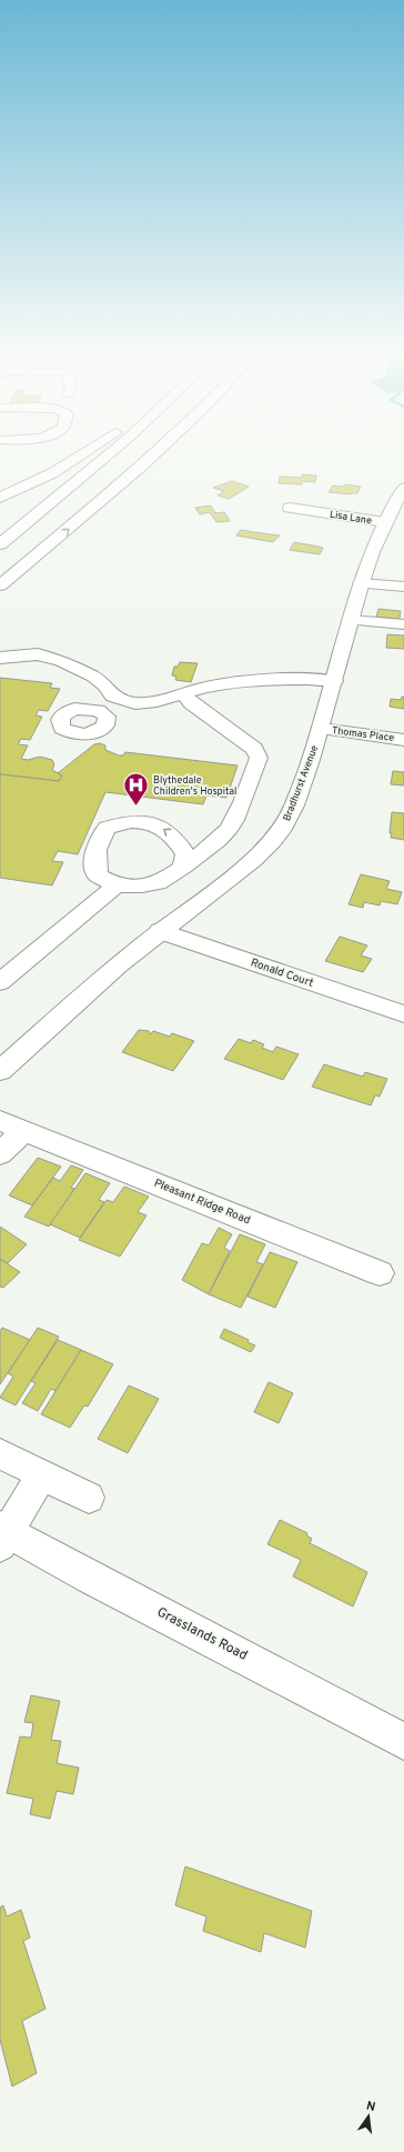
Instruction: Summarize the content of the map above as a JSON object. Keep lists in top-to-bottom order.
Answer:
{
  "streets": {
    "main road": [
      "Lisa Lane",
      "Thomas Place",
      "Bradhurst Avenue",
      "Ronald Court",
      "Pleasant Ridge Road",
      "Grasslands Road"
    ]
  },
  "crossings": [
    ["Lisa Lane", "Bradhurst Avenue"],
    ["Thomas Place", "Bradhurst Avenue"],
    ["Bradhurst Avenue", "Ronald Court"]
  ],
  "places": {
    "hospital": ["Blythedale Children's Hospital"]
  },
  "north": "top"
}
